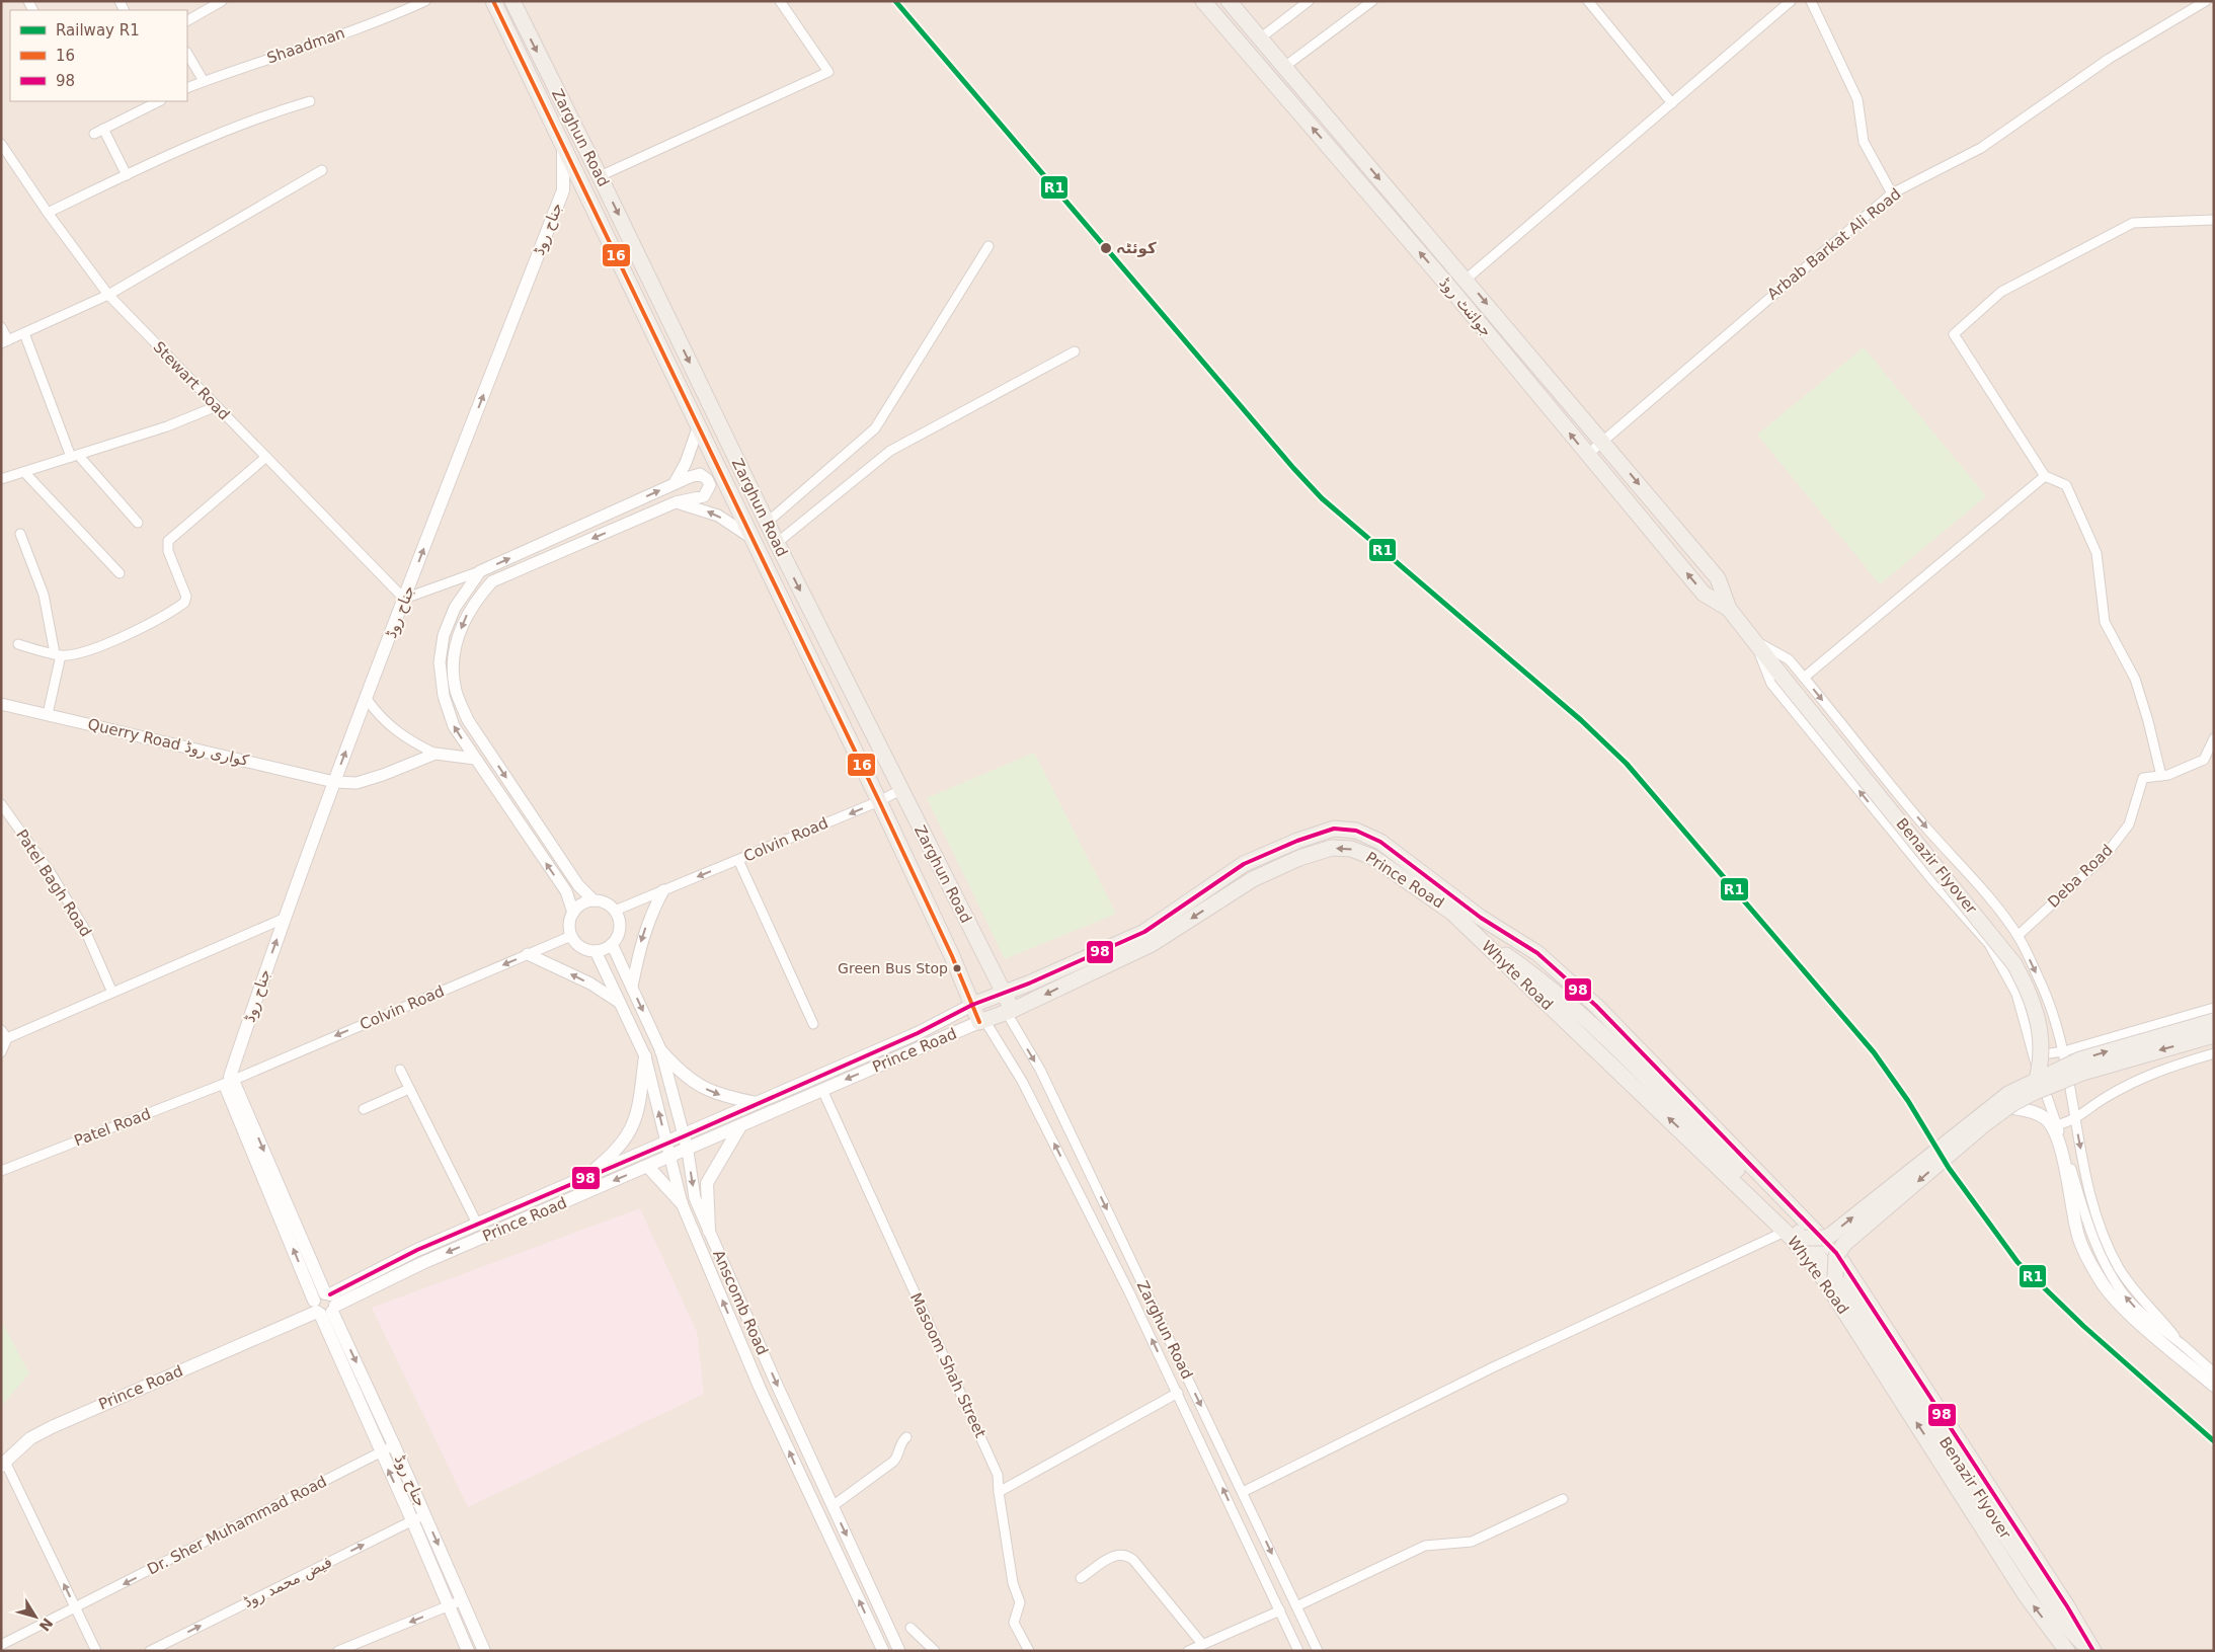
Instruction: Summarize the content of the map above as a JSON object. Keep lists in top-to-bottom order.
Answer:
{
  "streets": {
    "main road": [
      "Zarghun Road",
      "جناح روڈ",
      "جوائنٹ روڈ",
      "Benazir Flyover",
      "Prince Road",
      "Whyte Road"
    ],
    "street": [
      "Shaadman",
      "Arbab Barkat Ali Road",
      "Stewart Road",
      "Querry Road کواری روڈ",
      "Colvin Road",
      "Deba Road",
      "Patel Bagh Road",
      "Patel Road",
      "Anscomb Road",
      "Masoom Shah Street",
      "Dr. Sher Muhammad Road",
      "فیض محمد روڈ"
    ]
  },
  "crossings": [
    ["Zarghun Road", "جناح روڈ"],
    ["Zarghun Road", "Colvin Road"],
    ["Zarghun Road", "Prince Road"],
    ["جناح روڈ", "Stewart Road"],
    ["جناح روڈ", "Querry Road کواری روڈ"],
    ["جناح روڈ", "Colvin Road"],
    ["جناح روڈ", "Prince Road"],
    ["جناح روڈ", "Patel Road"],
    ["جناح روڈ", "Dr. Sher Muhammad Road"],
    ["جناح روڈ", "فیض محمد روڈ"],
    ["Arbab Barkat Ali Road", "جوائنٹ روڈ"],
    ["جوائنٹ روڈ", "Benazir Flyover"],
    ["Colvin Road", "Patel Road"],
    ["Colvin Road", "Anscomb Road"],
    ["Benazir Flyover", "Whyte Road"],
    ["Prince Road", "Whyte Road"],
    ["Prince Road", "Anscomb Road"],
    ["Prince Road", "Masoom Shah Street"]
  ],
  "one_way": ["Colvin Road", "Dr. Sher Muhammad Road", "فیض محمد روڈ"],
  "places": ["کوئٹہ", "Green Bus Stop"],
  "lines": ["rail line R1", "transit line 16", "transit line 98"],
  "legend": ["Railway R1", "16", "98"],
  "north": "bottom right"
}
